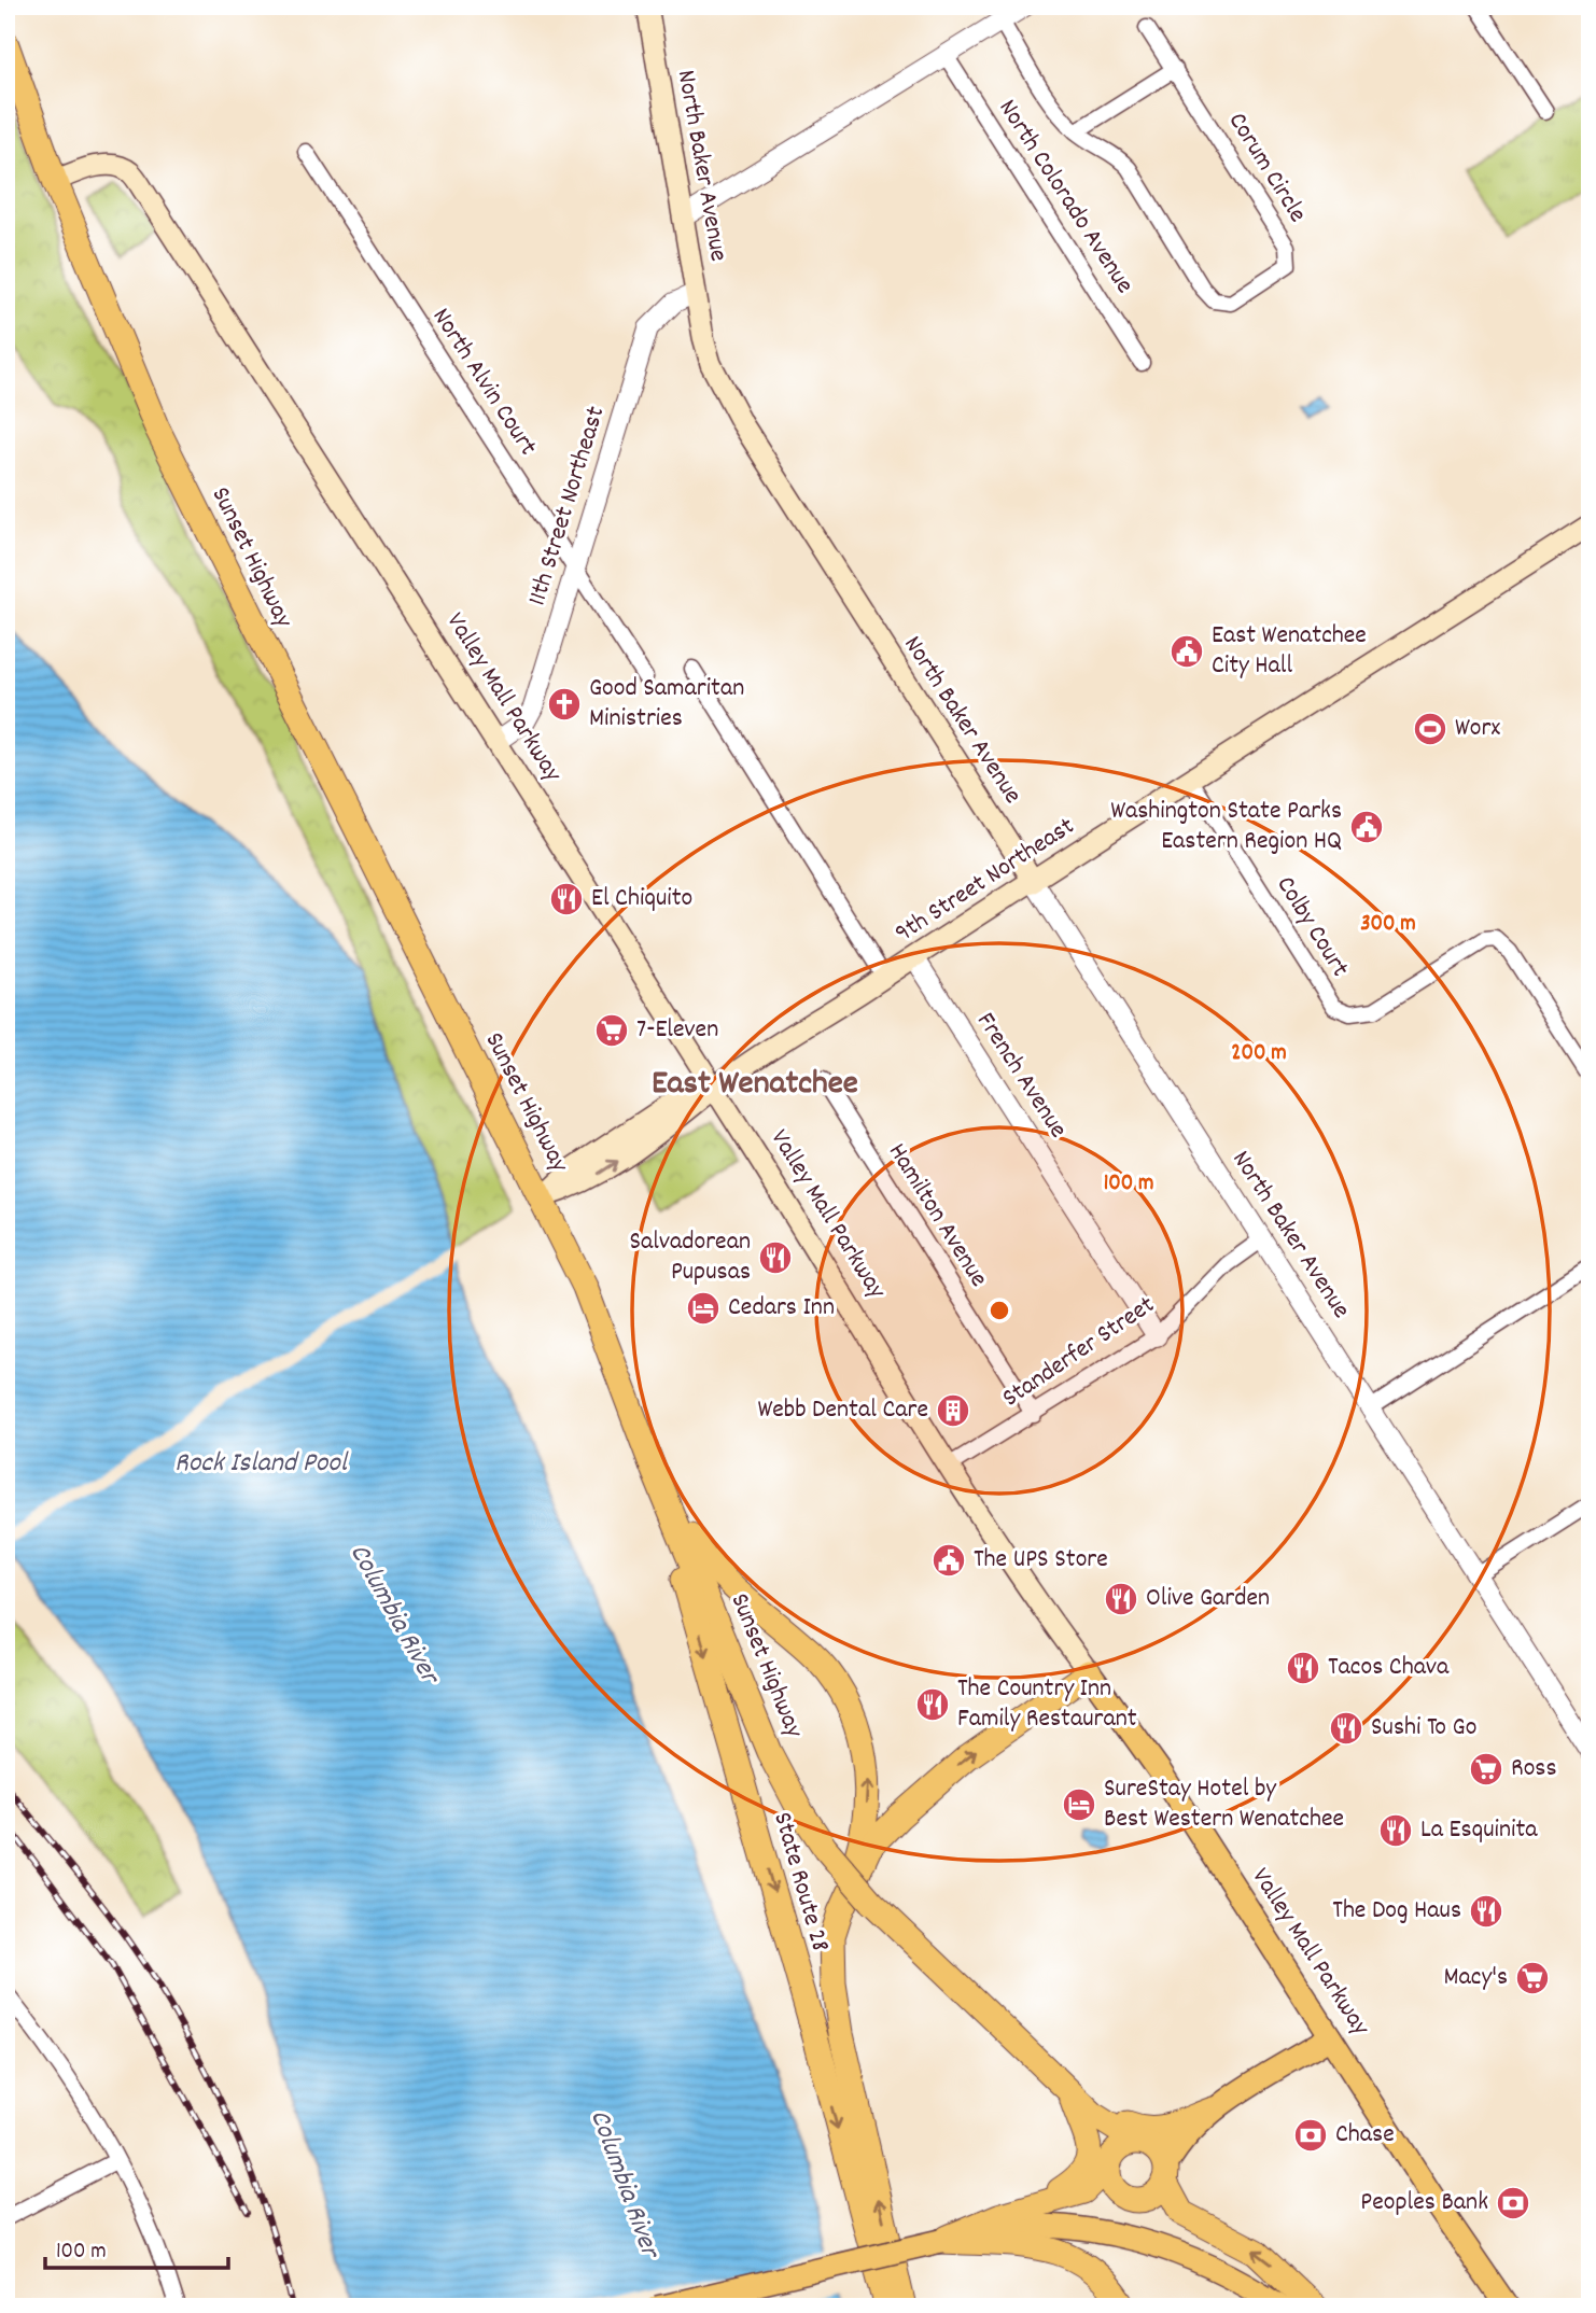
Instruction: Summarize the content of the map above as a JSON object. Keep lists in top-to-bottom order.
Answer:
{
  "streets": {
    "highway": ["Sunset Highway", "State Route 28"],
    "main road": ["North Baker Avenue", "Valley Mall Parkway", "9th Street Northeast"],
    "street": [
      "Corum Circle",
      "North Colorado Avenue",
      "North Alvin Court",
      "11th Street Northeast",
      "Colby Court",
      "French Avenue",
      "Hamilton Avenue",
      "Standerfer Street"
    ]
  },
  "crossings": [
    ["North Baker Avenue", "11th Street Northeast"],
    ["North Baker Avenue", "9th Street Northeast"],
    ["North Baker Avenue", "Standerfer Street"],
    ["North Alvin Court", "11th Street Northeast"],
    ["11th Street Northeast", "Valley Mall Parkway"],
    ["Sunset Highway", "Valley Mall Parkway"],
    ["Sunset Highway", "9th Street Northeast"],
    ["Sunset Highway", "State Route 28"],
    ["Valley Mall Parkway", "9th Street Northeast"],
    ["Valley Mall Parkway", "Standerfer Street"],
    ["9th Street Northeast", "Colby Court"],
    ["9th Street Northeast", "French Avenue"],
    ["French Avenue", "Standerfer Street"],
    ["Hamilton Avenue", "Standerfer Street"]
  ],
  "districts": ["East Wenatchee"],
  "water": ["Rock Island Pool", "Columbia River"],
  "places": {
    "public building": ["East Wenatchee City Hall", "Washington State Parks Eastern Region HQ", "The UPS Store"],
    "church": ["Good Samaritan Ministries"],
    "sports": ["Worx"],
    "restaurant": [
      "El Chiquito",
      "Salvadorean Pupusas",
      "Olive Garden",
      "Tacos Chava",
      "The Country Inn Family Restaurant",
      "Sushi To Go",
      "La Esquinita",
      "The Dog Haus"
    ],
    "supermarket": ["7-Eleven", "Ross", "Macy's"],
    "hotel": ["Cedars Inn", "SureStay Hotel by Best Western Wenatchee"],
    "building": ["Webb Dental Care"],
    "bank": ["Chase", "Peoples Bank"]
  },
  "scale_bar": "100 m",
  "rings": ["300 m", "200 m", "100 m"]
}
